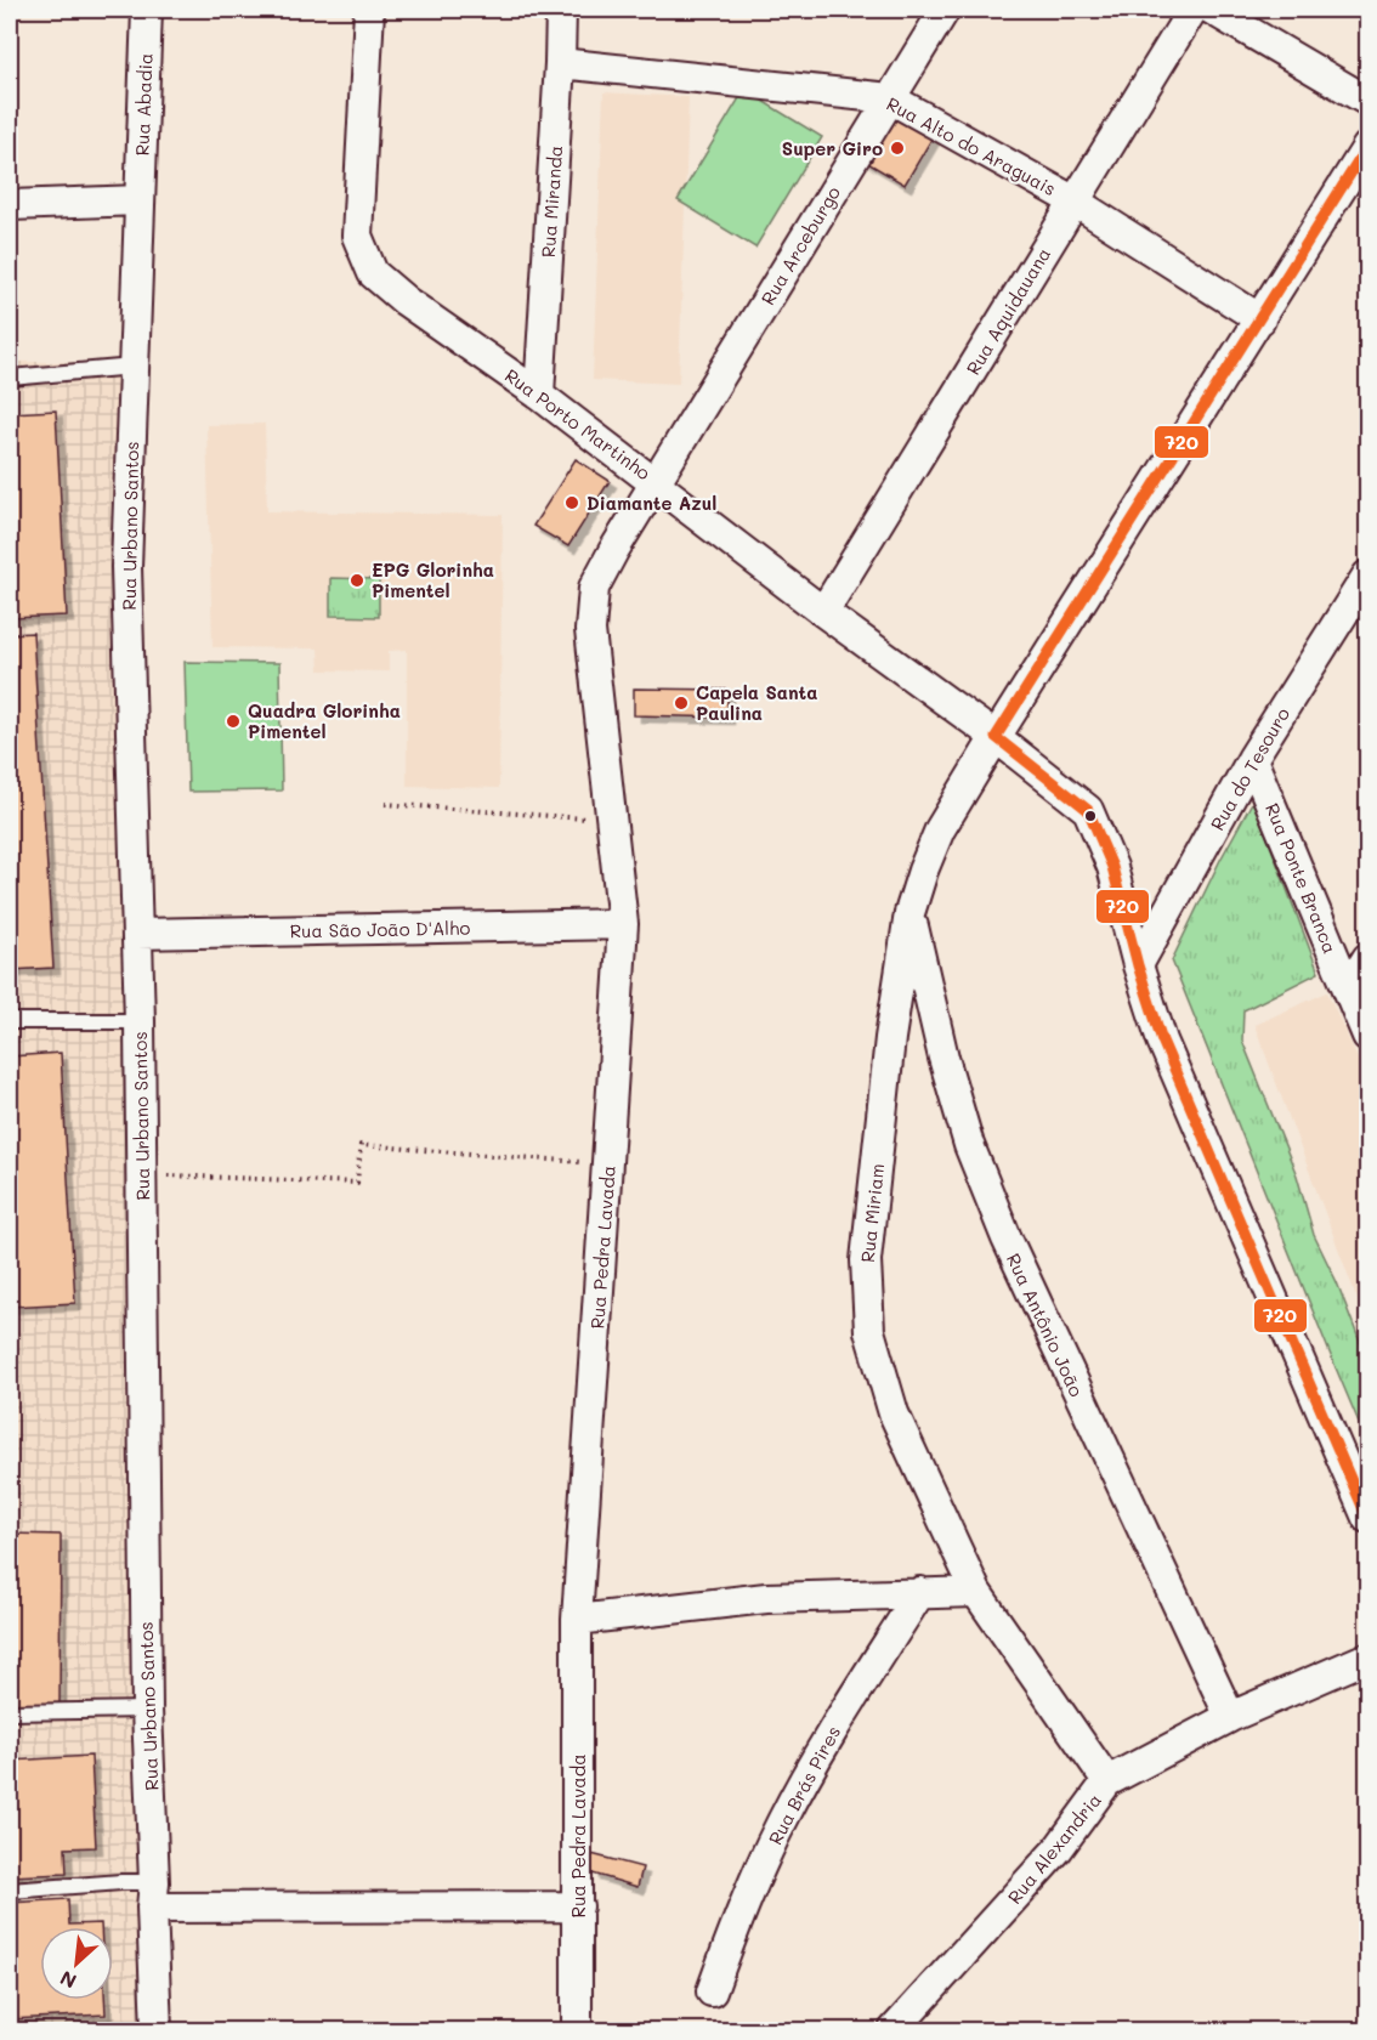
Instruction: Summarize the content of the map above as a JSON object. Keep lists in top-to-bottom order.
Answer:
{
  "streets": {
    "street": [
      "Rua Abadia",
      "Rua Alto do Araguais",
      "Rua Miranda",
      "Rua Arceburgo",
      "Rua Aquidauana",
      "Rua Porto Martinho",
      "Rua Urbano Santos",
      "Rua do Tesouro",
      "Rua Ponte Branca",
      "Rua São João D'Alho",
      "Rua Miriam",
      "Rua Pedra Lavada",
      "Rua Antônio João",
      "Rua Brás Pires",
      "Rua Alexandria"
    ]
  },
  "crossings": [
    ["Rua Abadia", "Rua Urbano Santos"],
    ["Rua Alto do Araguais", "Rua Miranda"],
    ["Rua Alto do Araguais", "Rua Arceburgo"],
    ["Rua Alto do Araguais", "Rua Aquidauana"],
    ["Rua Alto do Araguais", "Rua Miriam"],
    ["Rua Miranda", "Rua Porto Martinho"],
    ["Rua Arceburgo", "Rua Porto Martinho"],
    ["Rua Arceburgo", "Rua Pedra Lavada"],
    ["Rua Aquidauana", "Rua Porto Martinho"],
    ["Rua Porto Martinho", "Rua do Tesouro"],
    ["Rua Porto Martinho", "Rua Miriam"],
    ["Rua Porto Martinho", "Rua Pedra Lavada"],
    ["Rua Urbano Santos", "Rua São João D'Alho"],
    ["Rua do Tesouro", "Rua Ponte Branca"],
    ["Rua São João D'Alho", "Rua Pedra Lavada"],
    ["Rua Miriam", "Rua Antônio João"],
    ["Rua Miriam", "Rua Alexandria"],
    ["Rua Antônio João", "Rua Alexandria"]
  ],
  "places": [
    "Super Giro",
    "Diamante Azul",
    "EPG Glorinha Pimentel",
    "Capela Santa Paulina",
    "Quadra Glorinha Pimentel"
  ],
  "lines": ["transit line 720"],
  "north": "bottom left"
}
